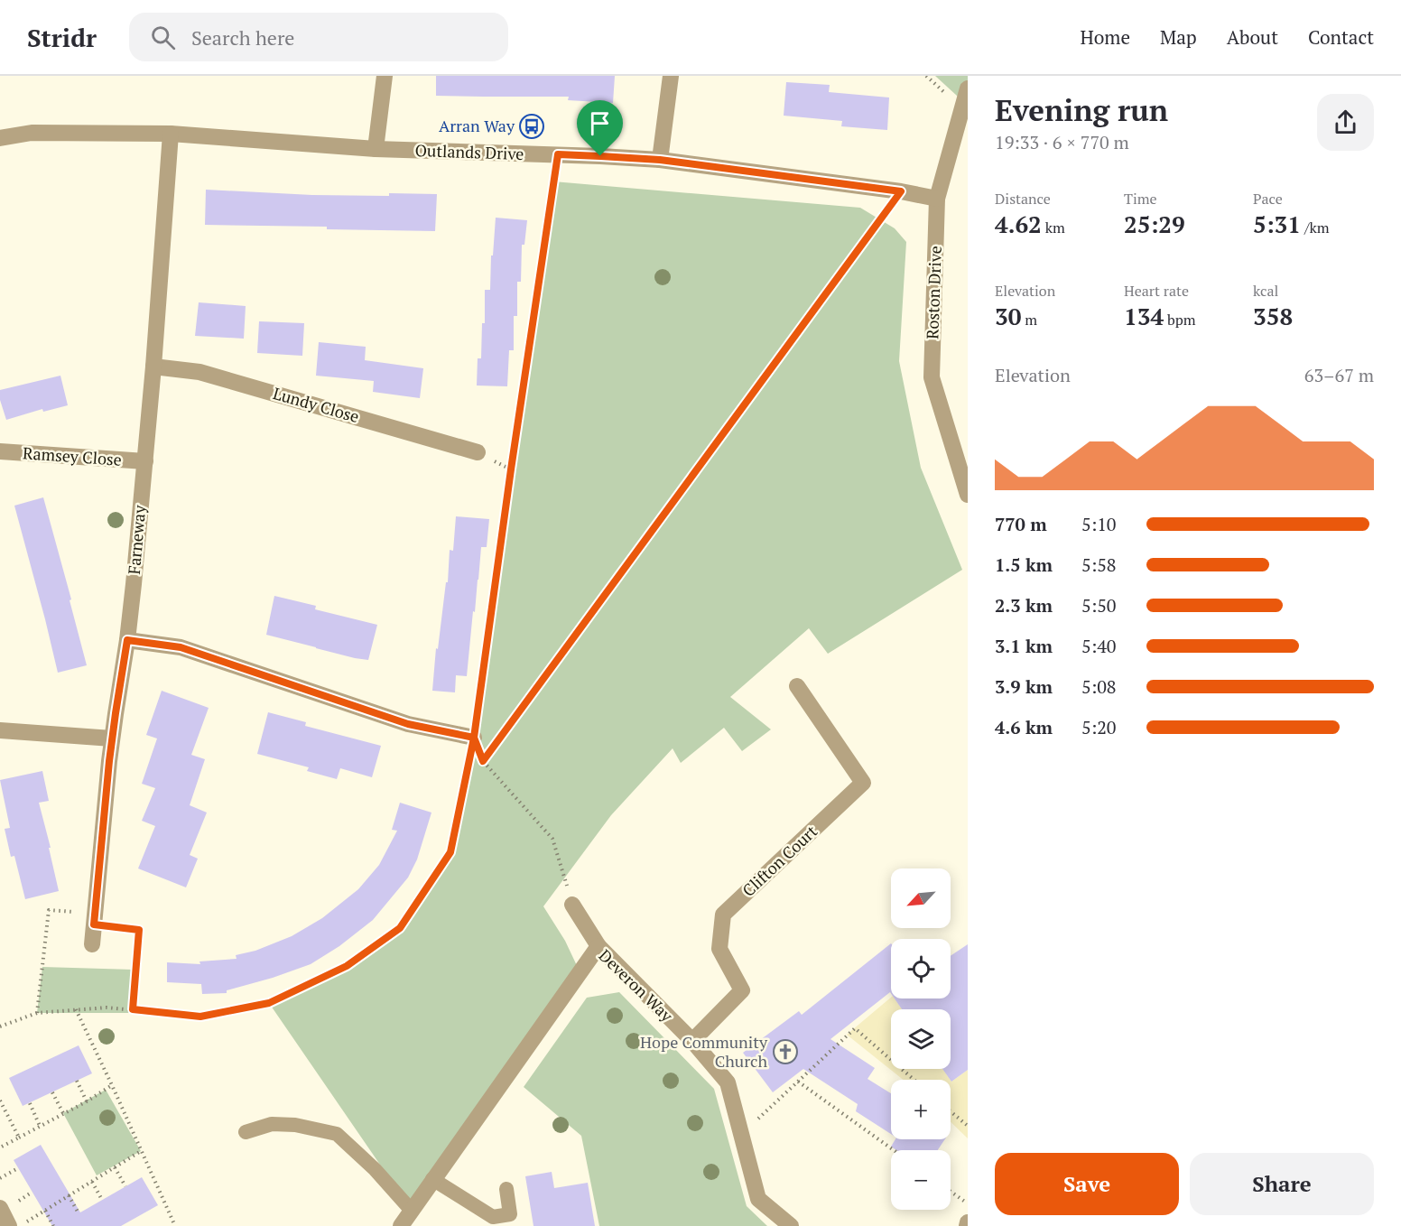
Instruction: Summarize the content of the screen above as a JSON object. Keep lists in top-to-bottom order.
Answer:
{
  "streets": {
    "street": [
      "Outlands Drive",
      "Roston Drive",
      "Lundy Close",
      "Ramsey Close",
      "Farneway",
      "Clifton Court",
      "Deveron Way"
    ]
  },
  "crossings": [
    ["Outlands Drive", "Roston Drive"],
    ["Outlands Drive", "Farneway"],
    ["Lundy Close", "Farneway"],
    ["Ramsey Close", "Farneway"],
    ["Clifton Court", "Deveron Way"]
  ],
  "places": {
    "bus stop": ["Arran Way"],
    "church": ["Hope Community Church"]
  },
  "north": "bottom left",
  "page": {
    "header": "Stridr",
    "search": "Search here",
    "nav": [
      "Home",
      "Map",
      "About",
      "Contact"
    ],
    "heading": ["Evening run", "19:33 · 6 × 770 m"],
    "stats": [
      ["Distance", "4.62 km"],
      ["Time", "25:29"],
      ["Pace", "5:31 /km"],
      ["Elevation", "30 m"],
      ["Heart rate", "134 bpm"],
      ["kcal", "358"]
    ],
    "chart": ["Elevation", "63–67 m"],
    "list": [
      {
        "name": "770 m",
        "note": "5:10"
      },
      {
        "name": "1.5 km",
        "note": "5:58"
      },
      {
        "name": "2.3 km",
        "note": "5:50"
      },
      {
        "name": "3.1 km",
        "note": "5:40"
      },
      {
        "name": "3.9 km",
        "note": "5:08"
      },
      {
        "name": "4.6 km",
        "note": "5:20"
      }
    ],
    "map_buttons": ["+", "−"],
    "buttons": ["Save", "Share"]
  }
}
